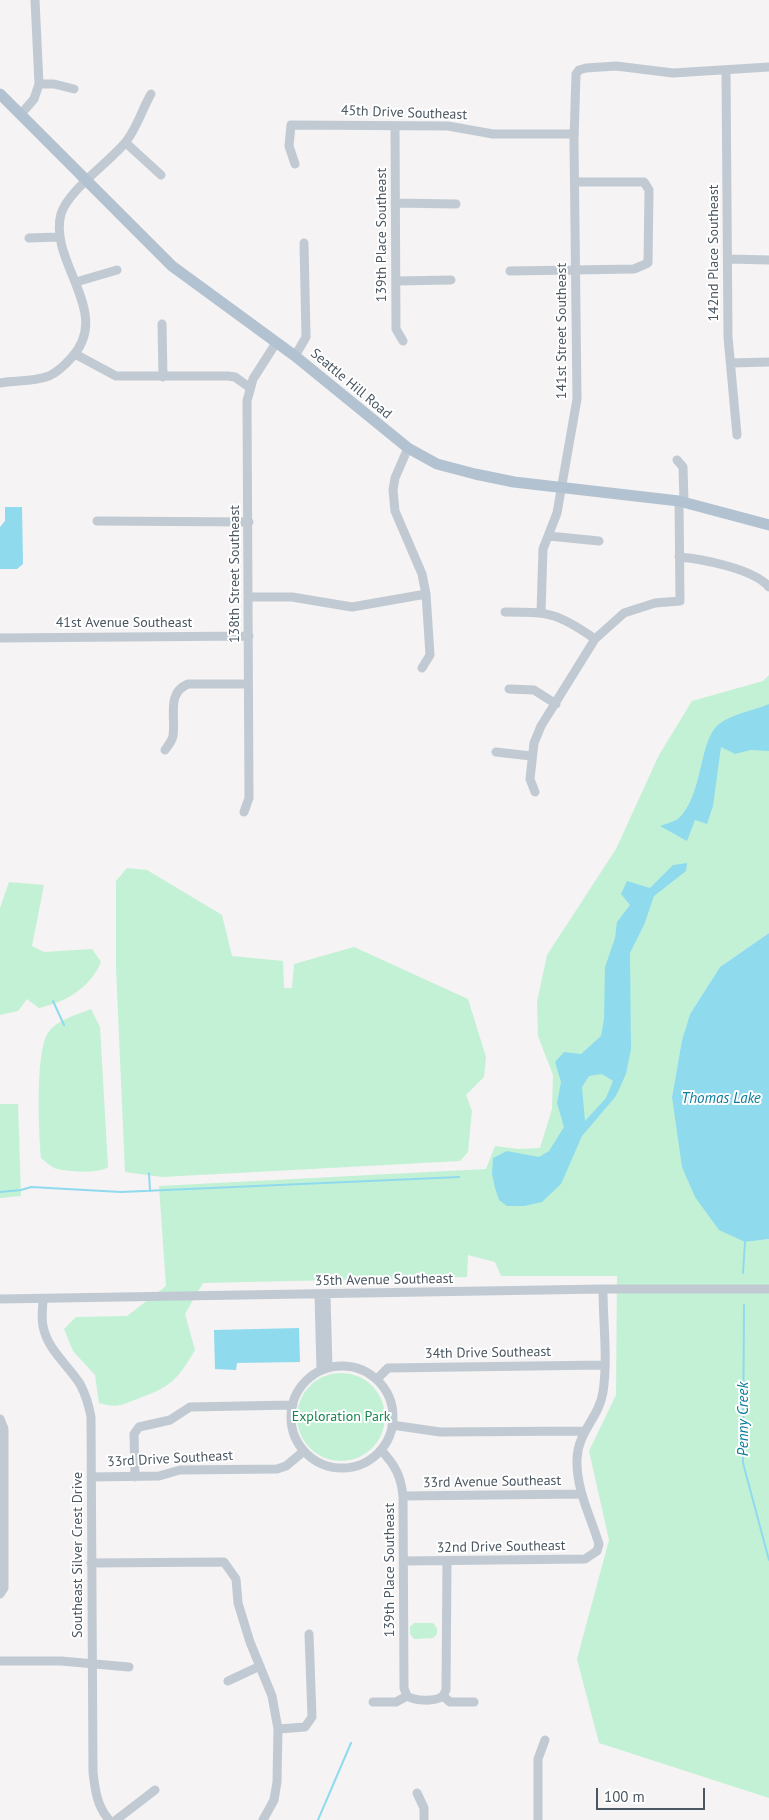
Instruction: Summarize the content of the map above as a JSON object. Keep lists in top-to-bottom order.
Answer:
{
  "streets": {
    "main road": ["Seattle Hill Road"],
    "street": [
      "45th Drive Southeast",
      "139th Place Southeast",
      "142nd Place Southeast",
      "141st Street Southeast",
      "138th Street Southeast",
      "41st Avenue Southeast",
      "35th Avenue Southeast",
      "34th Drive Southeast",
      "33rd Drive Southeast",
      "33rd Avenue Southeast",
      "32nd Drive Southeast",
      "Southeast Silver Crest Drive"
    ]
  },
  "crossings": [
    ["45th Drive Southeast", "139th Place Southeast"],
    ["45th Drive Southeast", "141st Street Southeast"],
    ["139th Place Southeast", "34th Drive Southeast"],
    ["139th Place Southeast", "33rd Drive Southeast"],
    ["139th Place Southeast", "33rd Avenue Southeast"],
    ["139th Place Southeast", "32nd Drive Southeast"],
    ["142nd Place Southeast", "141st Street Southeast"],
    ["141st Street Southeast", "Seattle Hill Road"],
    ["Seattle Hill Road", "138th Street Southeast"],
    ["138th Street Southeast", "41st Avenue Southeast"],
    ["35th Avenue Southeast", "Southeast Silver Crest Drive"],
    ["34th Drive Southeast", "33rd Drive Southeast"],
    ["33rd Drive Southeast", "Southeast Silver Crest Drive"],
    ["33rd Avenue Southeast", "32nd Drive Southeast"]
  ],
  "water": ["Thomas Lake", "Penny Creek"],
  "parks": ["Exploration Park"],
  "scale_bar": "100 m"
}
